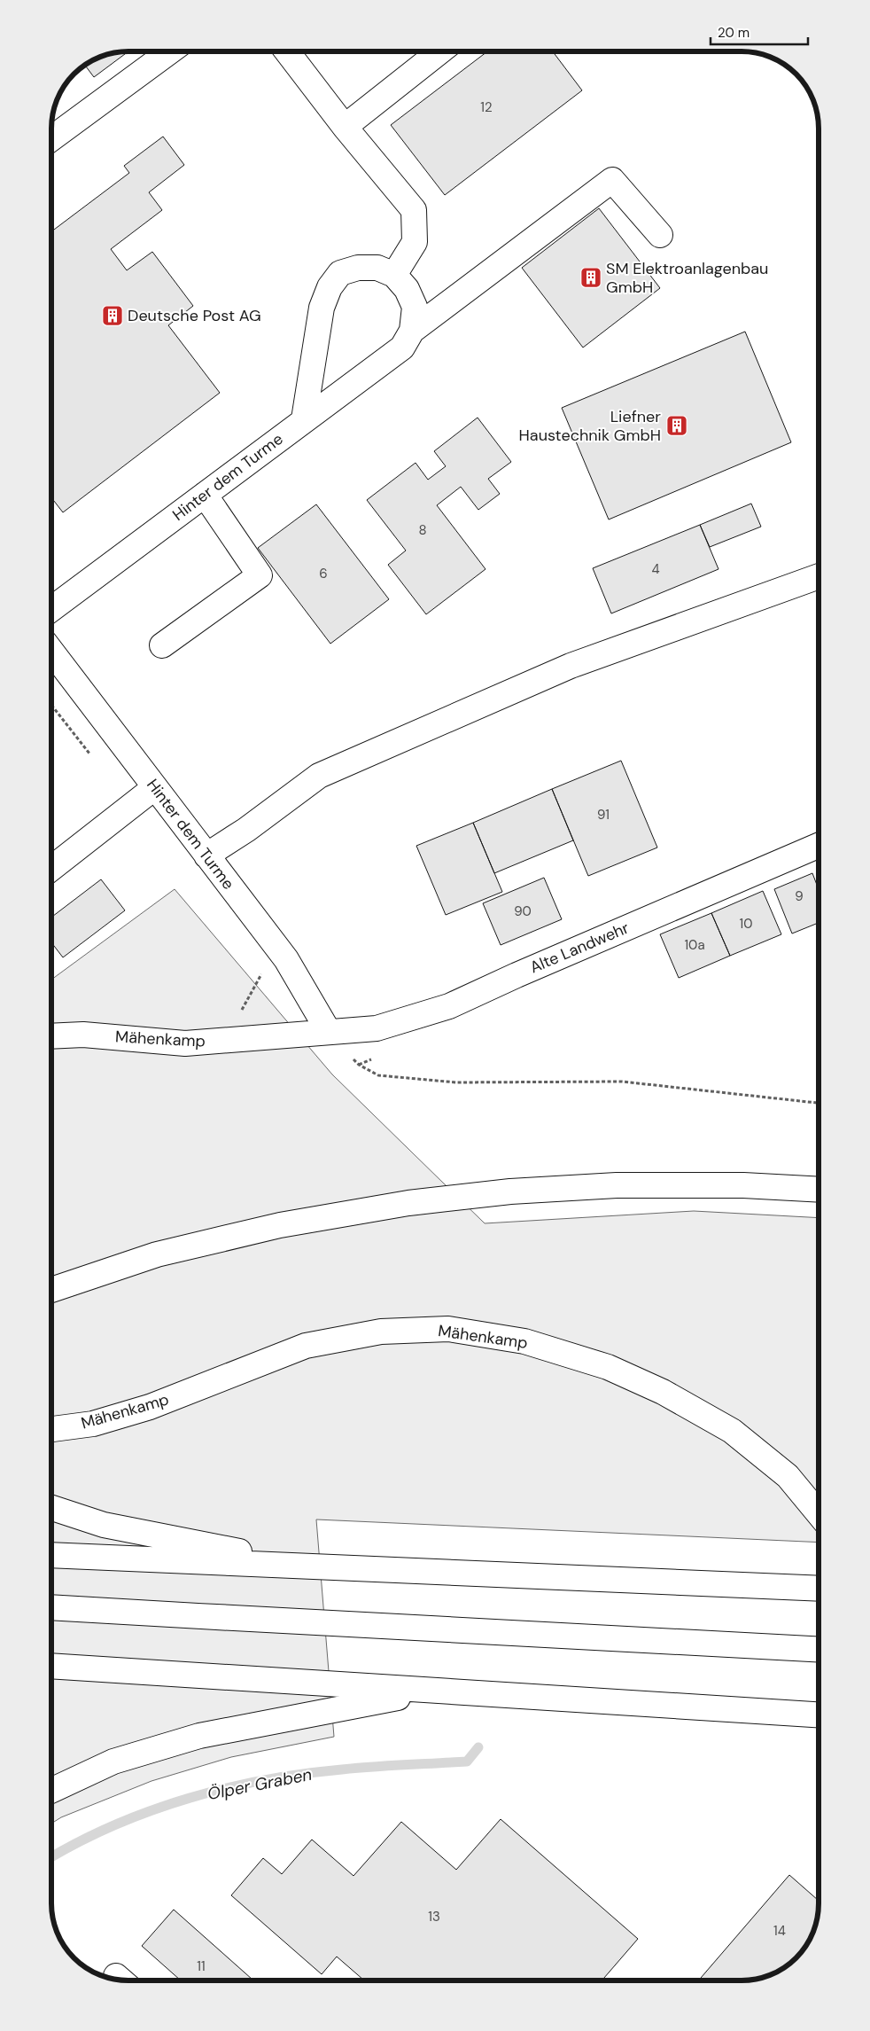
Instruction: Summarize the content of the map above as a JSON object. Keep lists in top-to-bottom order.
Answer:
{
  "streets": {
    "main road": ["Hinter dem Turme", "Alte Landwehr", "Mähenkamp"]
  },
  "crossings": [
    ["Hinter dem Turme", "Alte Landwehr"],
    ["Hinter dem Turme", "Mähenkamp"],
    ["Alte Landwehr", "Mähenkamp"]
  ],
  "water": ["Ölper Graben"],
  "places": {
    "building": ["SM Elektroanlagenbau GmbH", "Deutsche Post AG", "Liefner Haustechnik GmbH"]
  },
  "house_numbers": [
    "12",
    "8",
    "4",
    "6",
    "91",
    "9",
    "90",
    "10",
    "10a",
    "13",
    "14",
    "11"
  ],
  "scale_bar": "20 m"
}
